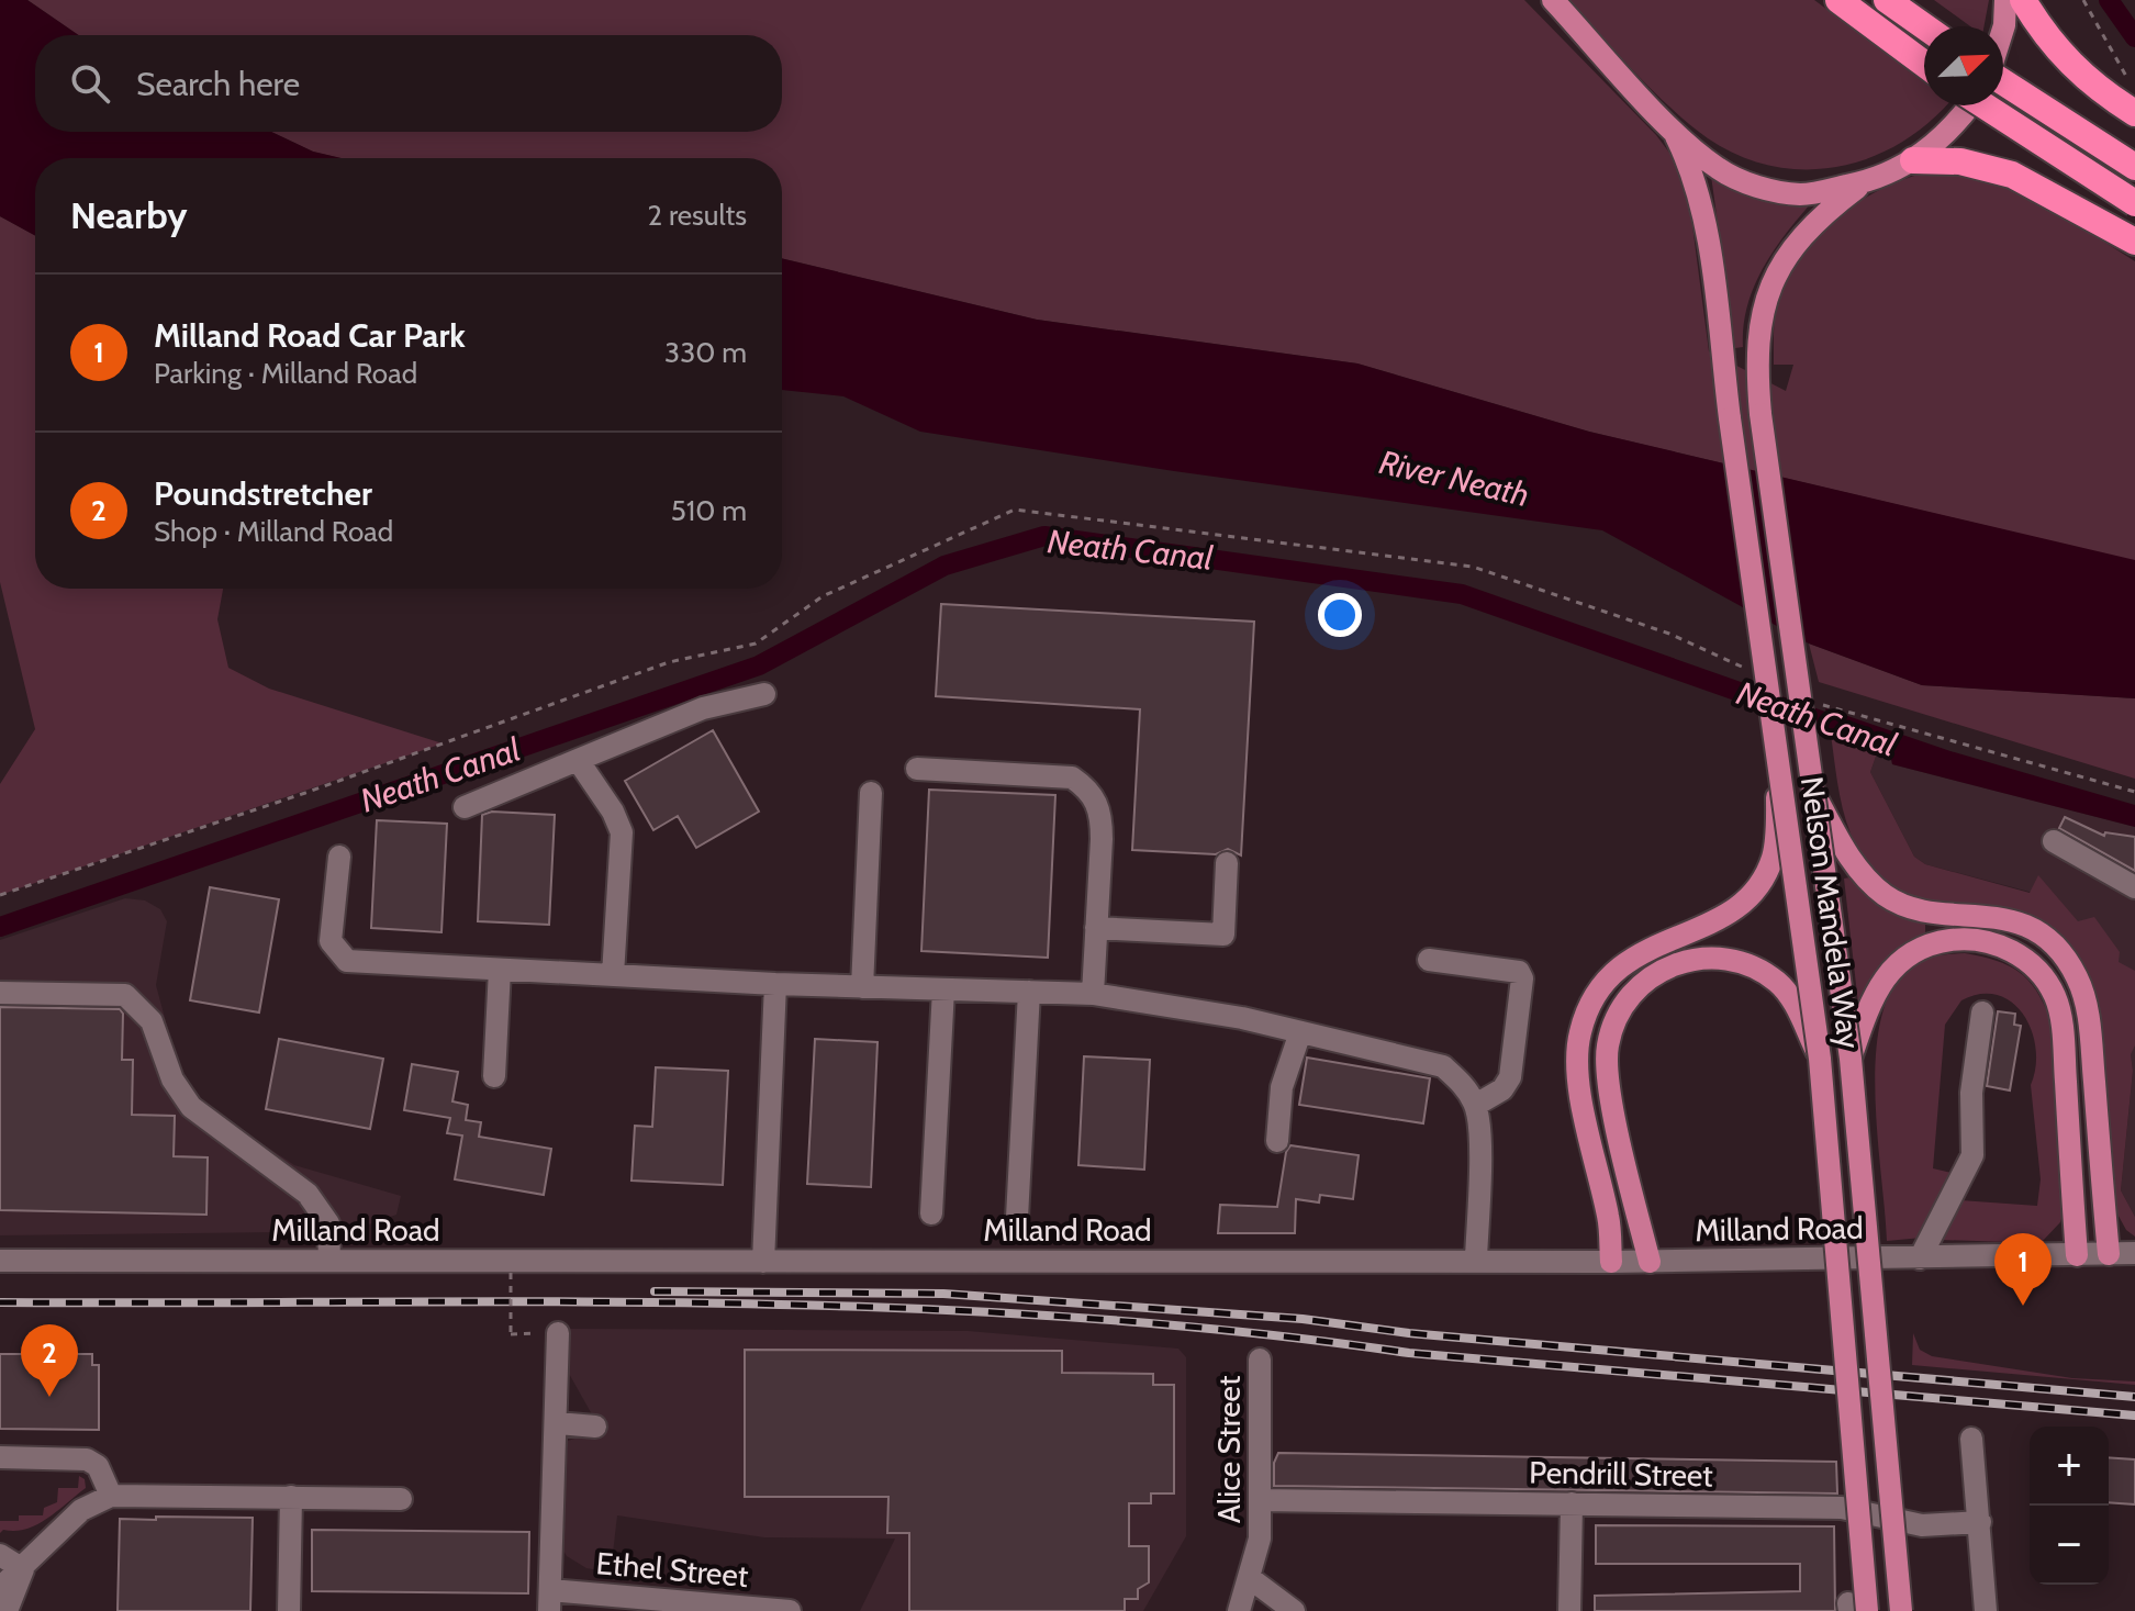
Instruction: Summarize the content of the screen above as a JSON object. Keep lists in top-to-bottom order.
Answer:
{
  "streets": {
    "main road": ["Nelson Mandela Way"],
    "street": [
      "Milland Road",
      "Alice Street",
      "Pendrill Street",
      "Ethel Street"
    ]
  },
  "crossings": [
    ["Alice Street", "Pendrill Street"]
  ],
  "water": ["River Neath", "Neath Canal"],
  "north": "top right",
  "page": {
    "search": "Search here",
    "heading": ["Nearby", "2 results"],
    "list": [
      {
        "mark": "1",
        "name": "Milland Road Car Park",
        "note": "Parking · Milland Road",
        "value": "330 m"
      },
      {
        "mark": "2",
        "name": "Poundstretcher",
        "note": "Shop · Milland Road",
        "value": "510 m"
      }
    ],
    "pins": ["1", "2"],
    "map_buttons": ["+", "−"]
  }
}
